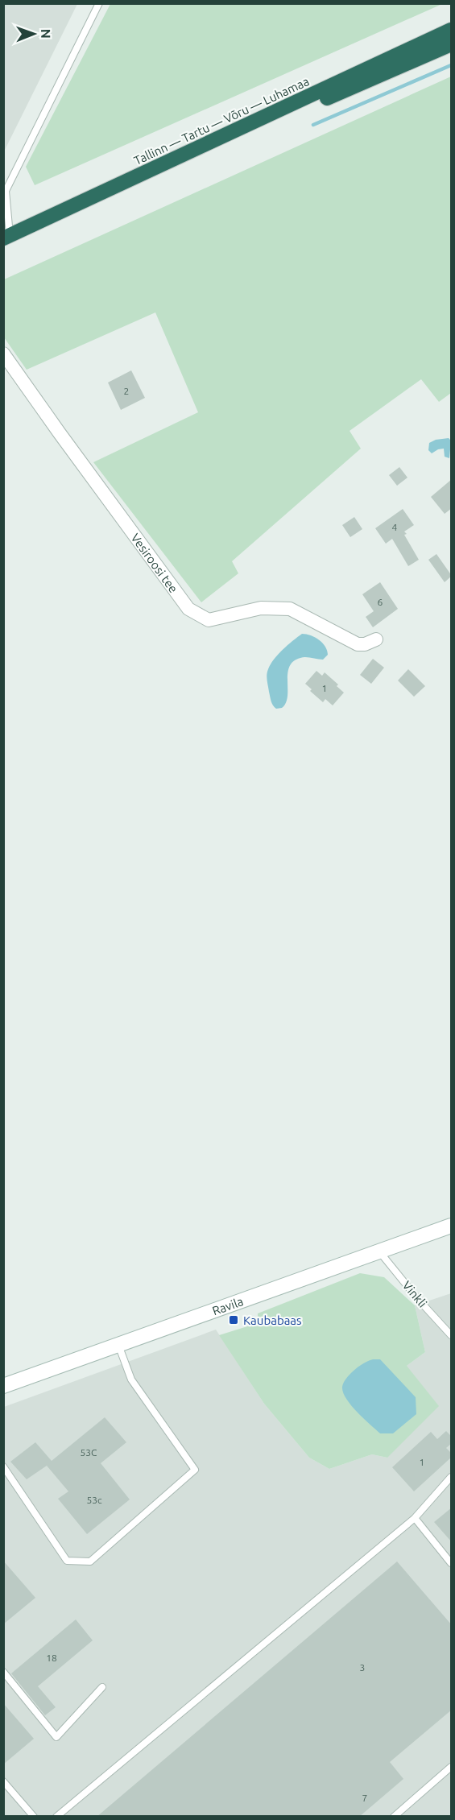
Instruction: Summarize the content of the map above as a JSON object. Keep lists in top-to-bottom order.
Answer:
{
  "streets": {
    "highway": ["Tallinn — Tartu — Võru — Luhamaa"],
    "street": ["Vesiroosi tee", "Ravila"],
    "lane": ["Vinkli"]
  },
  "crossings": [
    ["Vinkli", "Ravila"]
  ],
  "places": {
    "transit": ["Kaubabaas"]
  },
  "house_numbers": [
    "2",
    "4",
    "6",
    "1",
    "53C",
    "1",
    "53c",
    "18",
    "3",
    "7"
  ],
  "north": "right"
}
